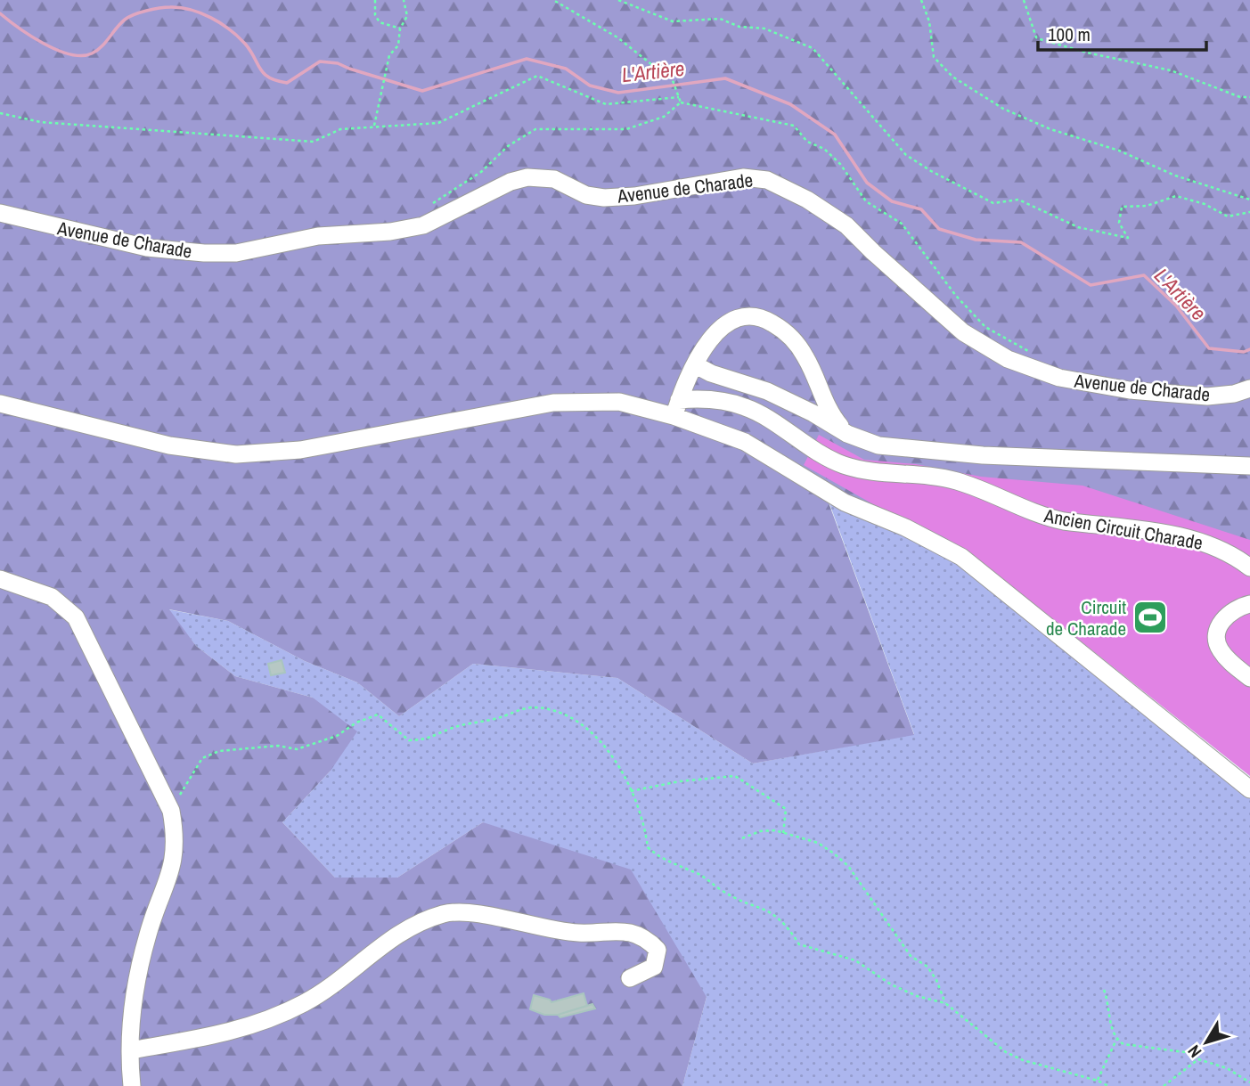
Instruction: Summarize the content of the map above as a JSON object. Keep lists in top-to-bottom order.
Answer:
{
  "streets": {
    "street": ["Avenue de Charade", "Ancien Circuit Charade"]
  },
  "water": ["L'Artière"],
  "places": {
    "sports": ["Circuit de Charade"]
  },
  "scale_bar": "100 m",
  "north": "bottom left"
}
